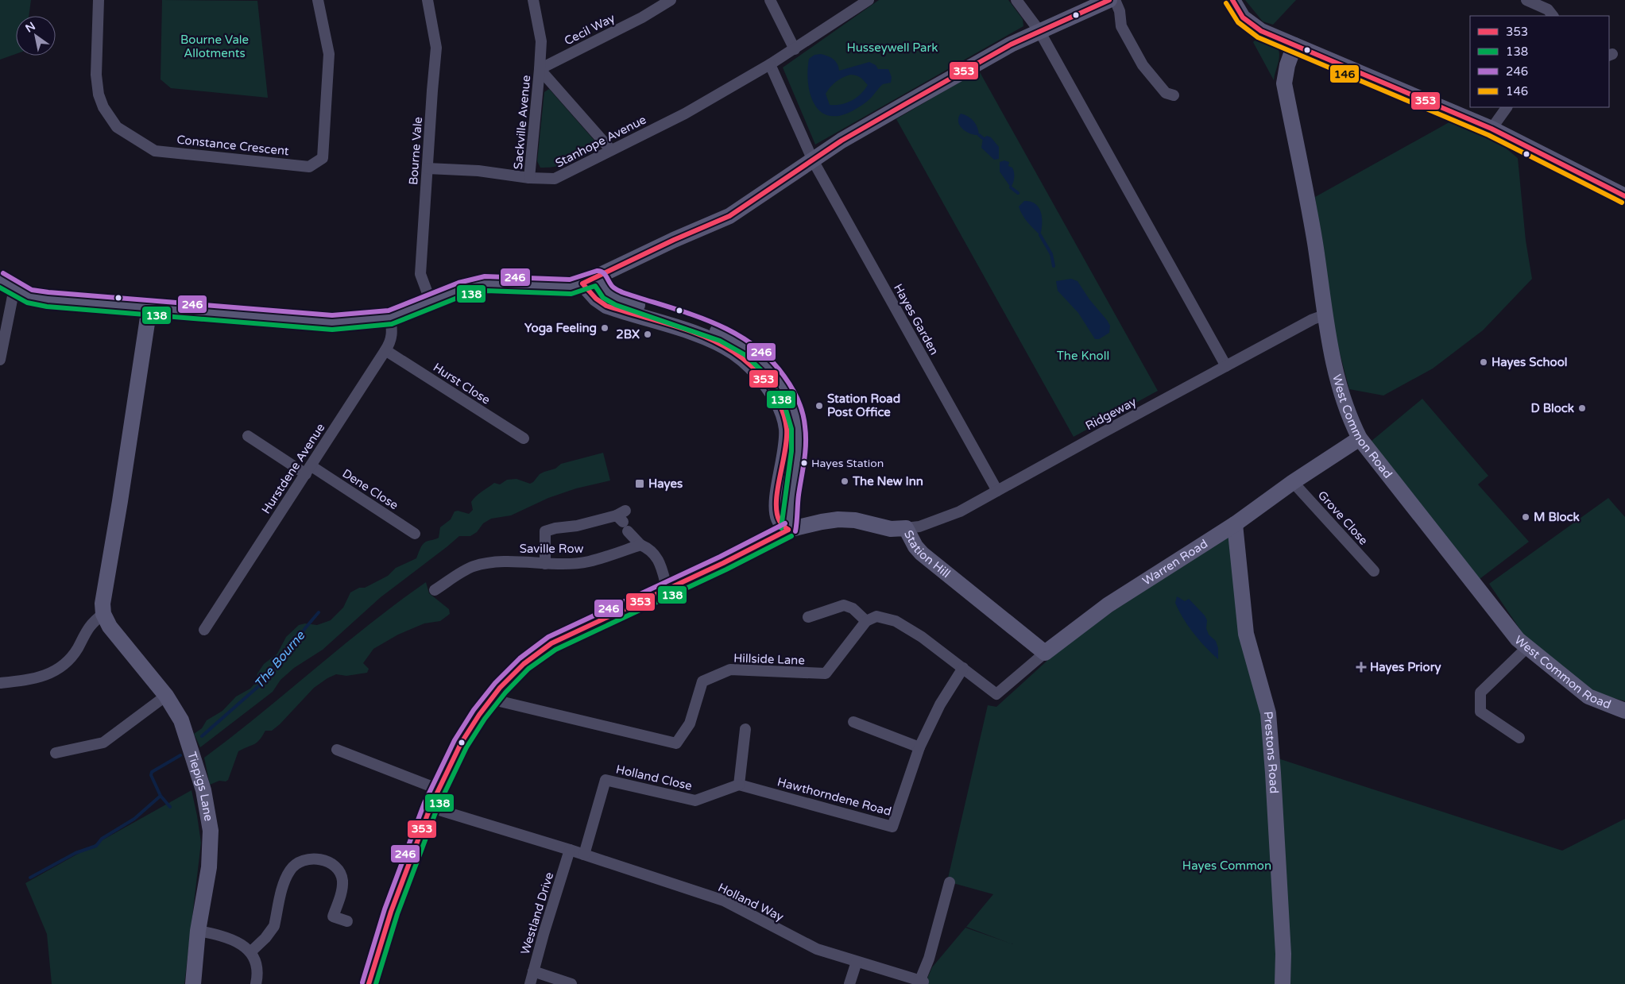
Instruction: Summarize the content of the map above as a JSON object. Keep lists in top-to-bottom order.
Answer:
{
  "streets": {
    "street": [
      "Cecil Way",
      "Sackville Avenue",
      "Stanhope Avenue",
      "Constance Crescent",
      "Bourne Vale",
      "Hayes Garden",
      "Hurst Close",
      "Ridgeway",
      "West Common Road",
      "Hurstdene Avenue",
      "Dene Close",
      "Grove Close",
      "Saville Row",
      "Station Hill",
      "Warren Road",
      "Hillside Lane",
      "Prestons Road",
      "Holland Close",
      "Tiepigs Lane",
      "Hawthorndene Road",
      "Holland Way",
      "Westland Drive"
    ]
  },
  "crossings": [
    ["Cecil Way", "Sackville Avenue"],
    ["Sackville Avenue", "Stanhope Avenue"],
    ["Stanhope Avenue", "Bourne Vale"],
    ["Stanhope Avenue", "Hayes Garden"],
    ["Hayes Garden", "Ridgeway"],
    ["Hurst Close", "Hurstdene Avenue"],
    ["Ridgeway", "West Common Road"],
    ["Ridgeway", "Station Hill"],
    ["West Common Road", "Warren Road"],
    ["Hurstdene Avenue", "Dene Close"],
    ["Grove Close", "Warren Road"],
    ["Station Hill", "Warren Road"],
    ["Station Hill", "Hillside Lane"],
    ["Station Hill", "Holland Way"],
    ["Warren Road", "Prestons Road"],
    ["Warren Road", "Hawthorndene Road"],
    ["Holland Close", "Hawthorndene Road"],
    ["Holland Close", "Holland Way"],
    ["Holland Way", "Westland Drive"]
  ],
  "water": ["The Bourne"],
  "parks": [
    "Bourne Vale Allotments",
    "Husseywell Park",
    "The Knoll",
    "Hayes Common"
  ],
  "places": {
    "other": [
      "Yoga Feeling",
      "2BX",
      "Hayes School",
      "Station Road Post Office",
      "D Block",
      "Hayes Station",
      "The New Inn",
      "M Block"
    ],
    "transit": ["Hayes"],
    "health": ["Hayes Priory"]
  },
  "lines": [
    "transit line 353",
    "transit line 146",
    "transit line 246",
    "transit line 138"
  ],
  "legend": [
    "353",
    "138",
    "246",
    "146"
  ],
  "north": "top left"
}
